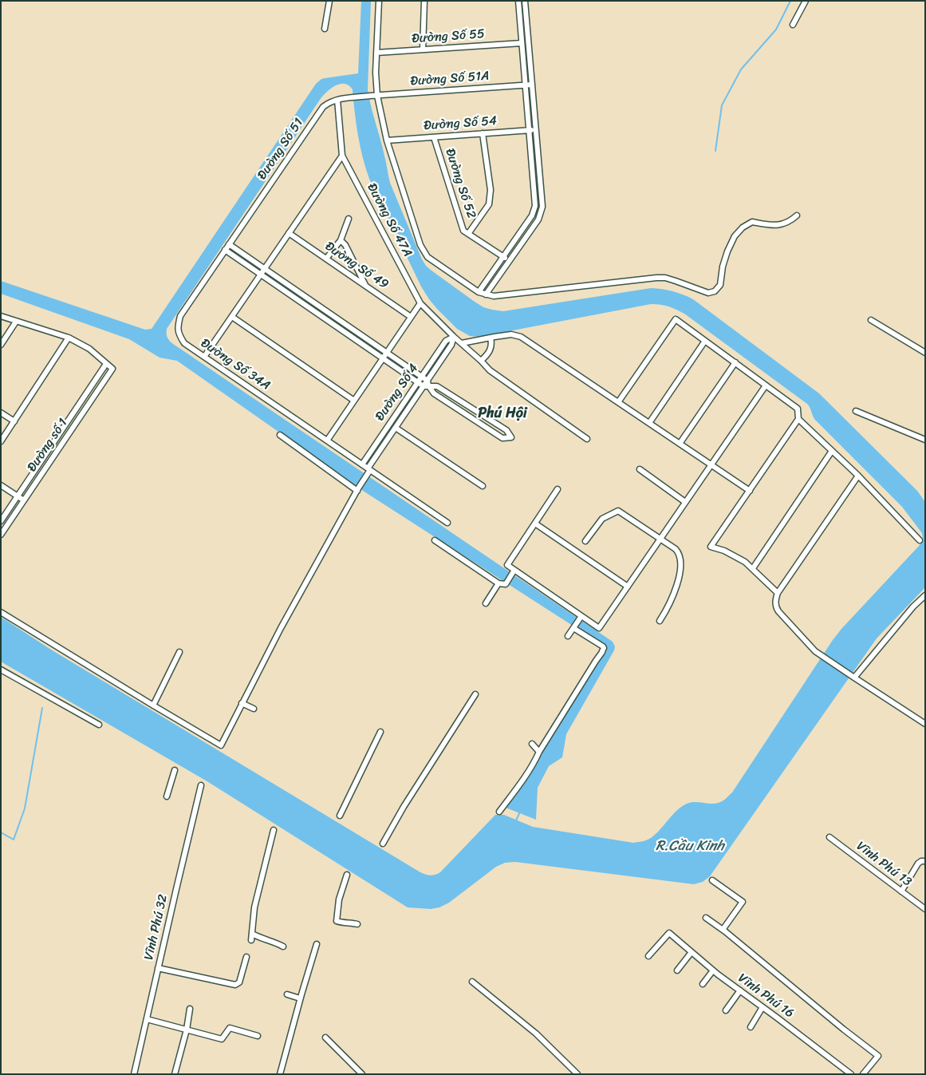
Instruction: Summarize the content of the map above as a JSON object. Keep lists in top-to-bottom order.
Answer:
{
  "streets": {
    "street": [
      "Đường Số 55",
      "Đường Số 51A",
      "Đường Số 54",
      "Đường Số 51",
      "Đường Số 52",
      "Đường Số 47A",
      "Đường Số 49",
      "Đường Số 34A",
      "Đường Số 4",
      "Đường số 1",
      "Vĩnh Phú 13",
      "Vĩnh Phú 32",
      "Vĩnh Phú 16"
    ]
  },
  "crossings": [
    ["Đường Số 51A", "Đường Số 51"],
    ["Đường Số 54", "Đường Số 52"],
    ["Đường Số 51", "Đường Số 47A"],
    ["Đường Số 51", "Đường Số 34A"],
    ["Đường Số 47A", "Đường Số 4"],
    ["Đường Số 34A", "Đường Số 4"]
  ],
  "districts": ["Phú Hội"],
  "water": ["R.Cầu Kinh"]
}
